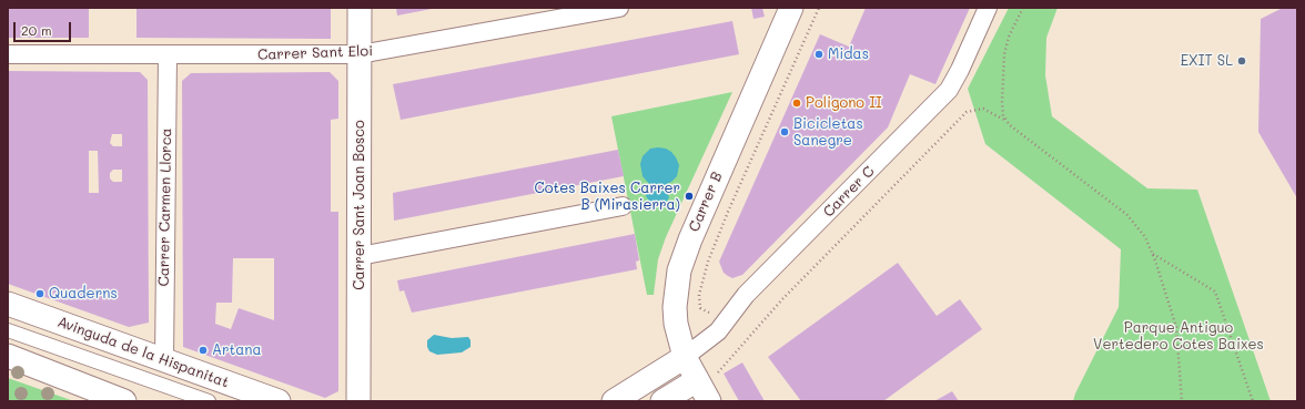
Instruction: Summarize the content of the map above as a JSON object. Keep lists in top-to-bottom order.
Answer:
{
  "streets": {
    "street": [
      "Carrer Sant Eloi",
      "Carrer C",
      "Carrer B",
      "Carrer Sant Joan Bosco",
      "Carrer Carmen Llorca",
      "Avinguda de la Hispanitat"
    ]
  },
  "crossings": [
    ["Carrer Sant Eloi", "Carrer Sant Joan Bosco"],
    ["Carrer Sant Eloi", "Carrer Carmen Llorca"],
    ["Carrer C", "Carrer B"],
    ["Carrer Carmen Llorca", "Avinguda de la Hispanitat"]
  ],
  "parks": ["Parque Antiguo Vertedero Cotes Baixes"],
  "places": [
    "Midas",
    "EXIT SL",
    "Poligono II",
    "Bicicletas Sanegre",
    "Cotes Baixes Carrer B (Mirasierra)",
    "Quaderns",
    "Artana"
  ],
  "scale_bar": "20 m"
}
